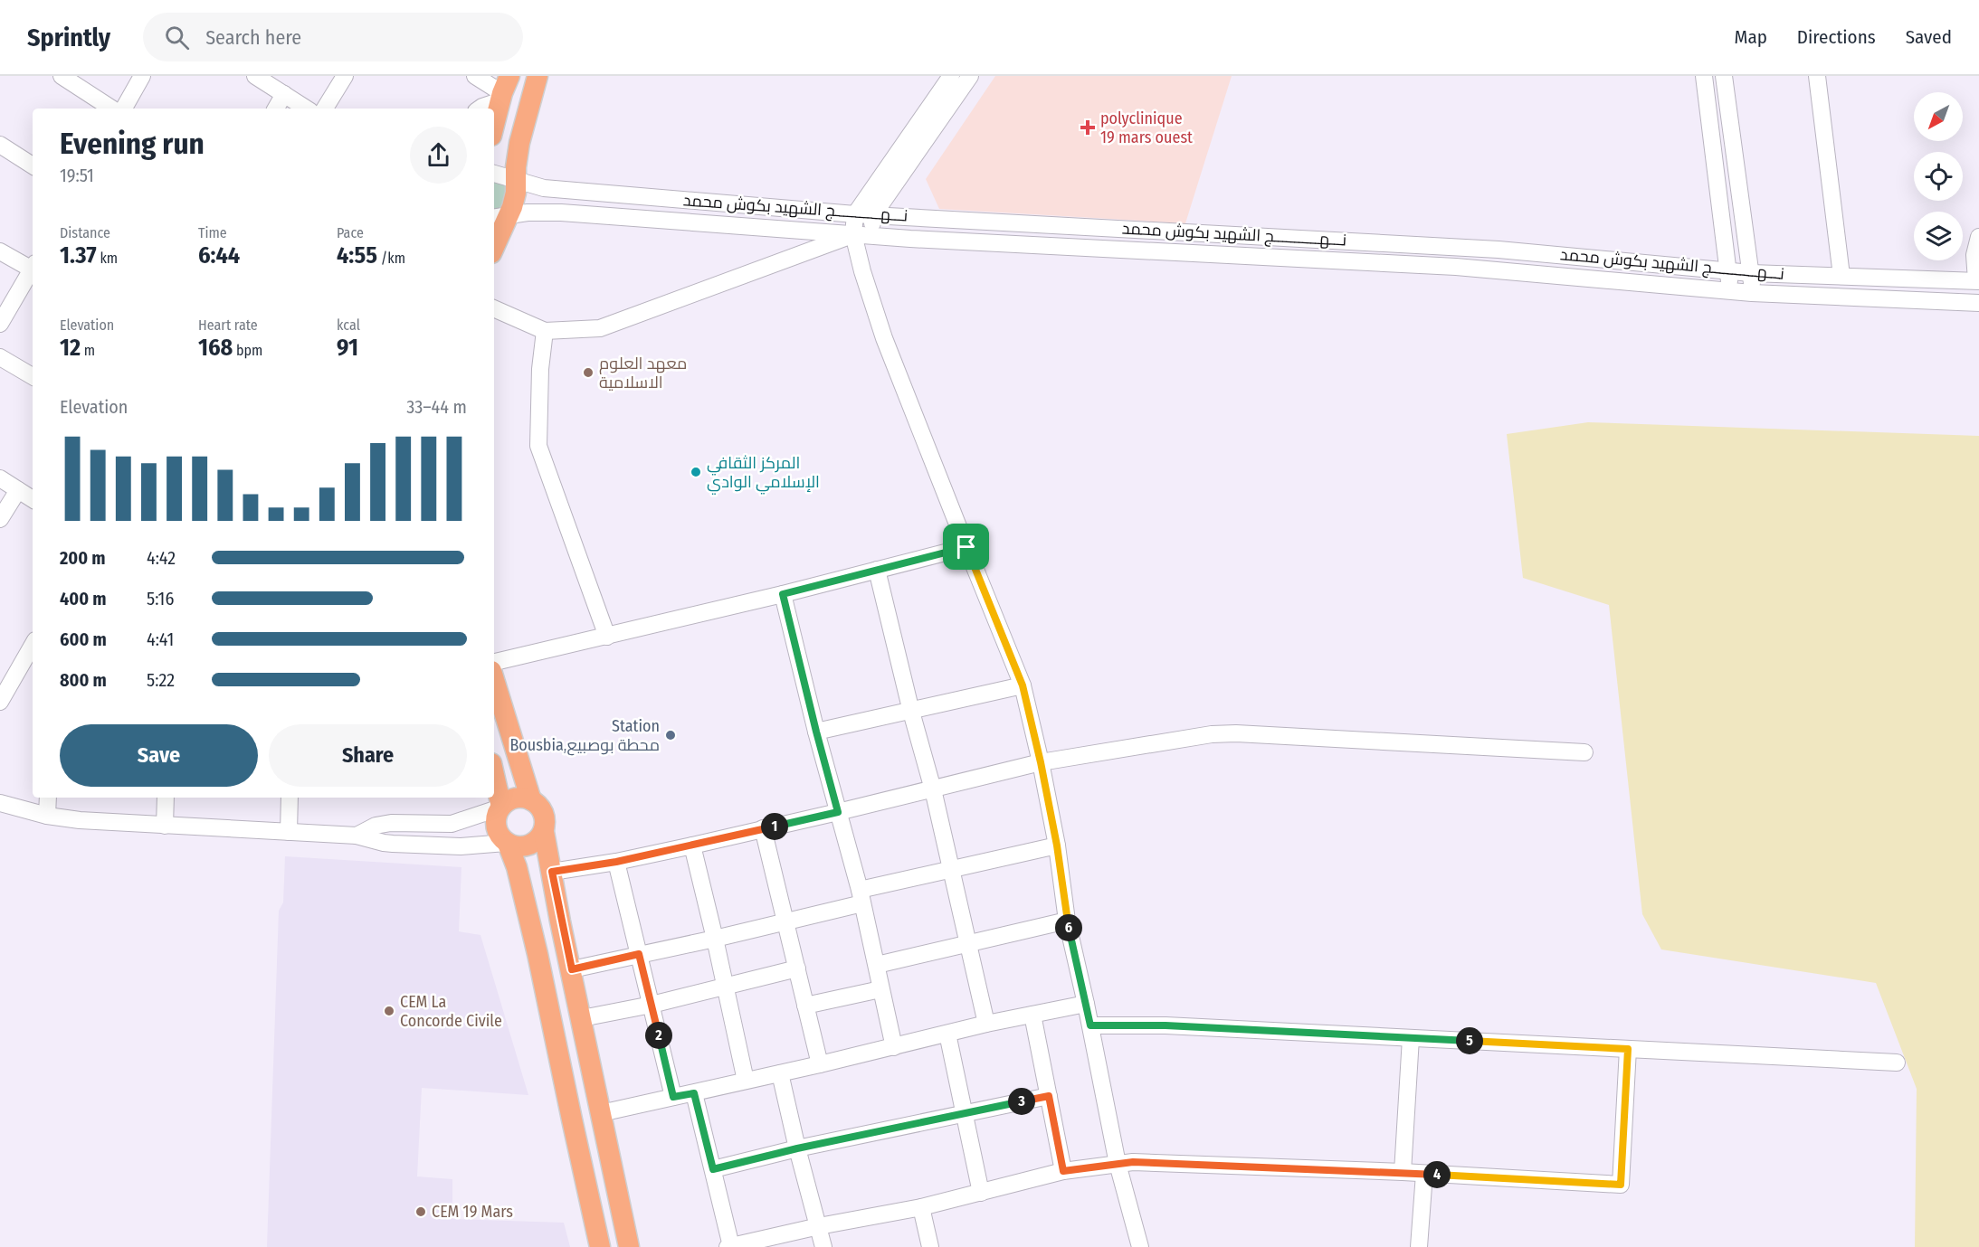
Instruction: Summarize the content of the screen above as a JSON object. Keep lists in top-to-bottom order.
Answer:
{
  "streets": {
    "street": ["نـــهـــــــــــج الشهيد بكوش محمد"]
  },
  "places": {
    "health": ["polyclinique 19 mars ouest"],
    "other": [
      "معهد العلوم الاسلامية",
      "المركز الثقافي الإسلامي الوادي",
      "Station Bousbia,محطة بوصبيع",
      "CEM La Concorde Civile",
      "CEM 19 Mars"
    ]
  },
  "north": "bottom left",
  "page": {
    "header": "Sprintly",
    "search": "Search here",
    "nav": ["Map", "Directions", "Saved"],
    "heading": ["Evening run", "19:51"],
    "stats": [
      ["Distance", "1.37 km"],
      ["Time", "6:44"],
      ["Pace", "4:55 /km"],
      ["Elevation", "12 m"],
      ["Heart rate", "168 bpm"],
      ["kcal", "91"]
    ],
    "chart": ["Elevation", "33–44 m"],
    "list": [
      {
        "name": "200 m",
        "note": "4:42"
      },
      {
        "name": "400 m",
        "note": "5:16"
      },
      {
        "name": "600 m",
        "note": "4:41"
      },
      {
        "name": "800 m",
        "note": "5:22"
      }
    ],
    "buttons": ["Save", "Share"],
    "pins": [
      "1",
      "6",
      "2",
      "5",
      "3",
      "4"
    ]
  }
}
